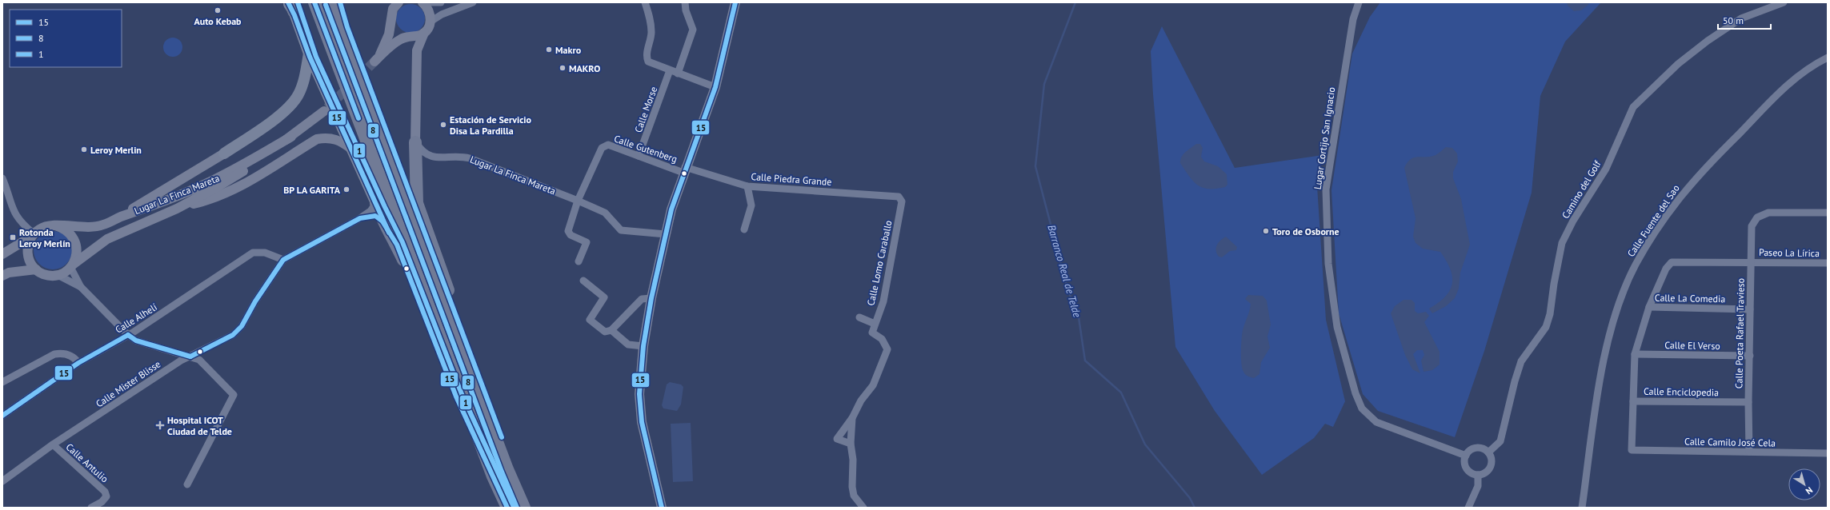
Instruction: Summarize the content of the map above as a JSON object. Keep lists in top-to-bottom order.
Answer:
{
  "streets": {
    "street": [
      "Calle Morse",
      "Lugar Cortijo San Ignacio",
      "Calle Gutenberg",
      "Lugar La Finca Mareta",
      "Calle Piedra Grande",
      "Camino del Golf",
      "Calle Fuente del Sao",
      "Paseo La Lírica",
      "Calle Lomo Caraballo",
      "Calle La Comedia",
      "Calle Alhelí",
      "Calle Poeta Rafael Travieso",
      "Calle El Verso",
      "Calle Mister Blisse",
      "Calle Enciclopedia",
      "Calle Camilo José Cela",
      "Calle Antulio"
    ]
  },
  "crossings": [
    ["Calle Morse", "Calle Gutenberg"],
    ["Lugar Cortijo San Ignacio", "Camino del Golf"],
    ["Calle Gutenberg", "Lugar La Finca Mareta"],
    ["Calle Gutenberg", "Calle Piedra Grande"],
    ["Calle Piedra Grande", "Calle Lomo Caraballo"],
    ["Paseo La Lírica", "Calle La Comedia"],
    ["Paseo La Lírica", "Calle Poeta Rafael Travieso"],
    ["Calle La Comedia", "Calle Poeta Rafael Travieso"],
    ["Calle Alhelí", "Calle Mister Blisse"],
    ["Calle Poeta Rafael Travieso", "Calle El Verso"],
    ["Calle Poeta Rafael Travieso", "Calle Enciclopedia"],
    ["Calle Poeta Rafael Travieso", "Calle Camilo José Cela"],
    ["Calle Mister Blisse", "Calle Antulio"],
    ["Calle Enciclopedia", "Calle Camilo José Cela"]
  ],
  "water": ["Barranco Real de Telde"],
  "places": {
    "other": [
      "Auto Kebab",
      "Makro",
      "MAKRO",
      "Estación de Servicio Disa La Pardilla",
      "Leroy Merlin",
      "BP LA GARITA",
      "Toro de Osborne"
    ],
    "transit": ["Rotonda Leroy Merlín"],
    "health": ["Hospital ICOT Ciudad de Telde"]
  },
  "lines": ["transit line 15", "transit line 1", "transit line 8"],
  "legend": ["15", "8", "1"],
  "scale_bar": "50 m",
  "north": "bottom right"
}
